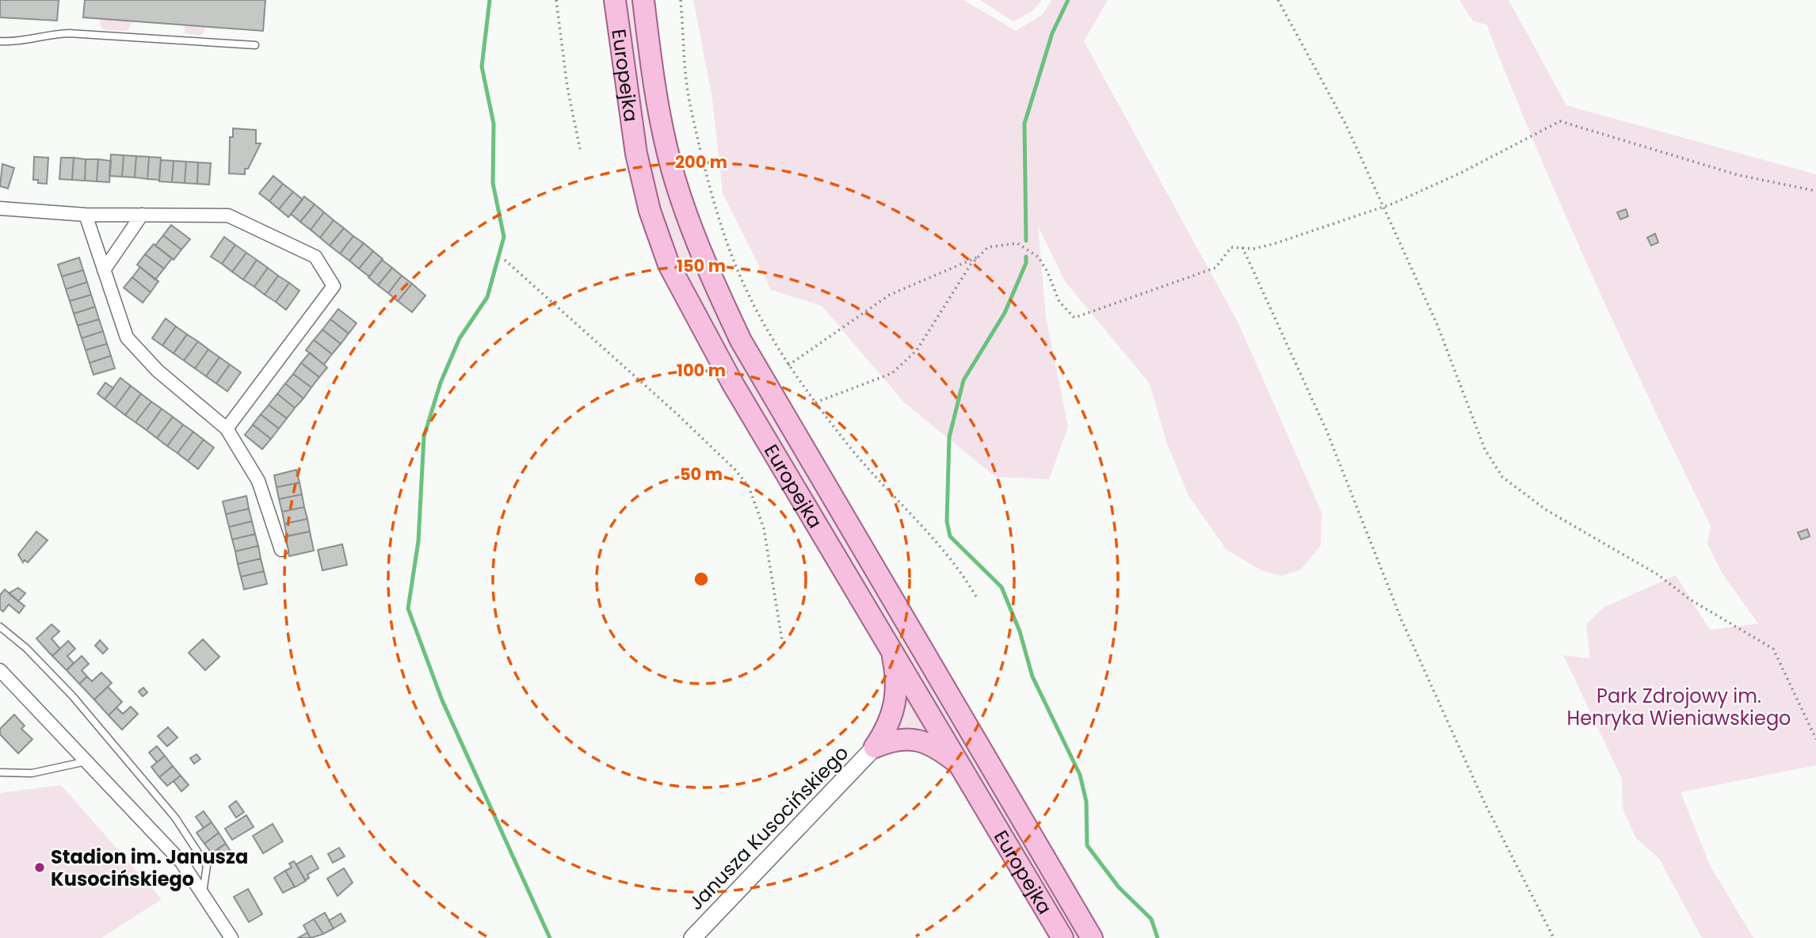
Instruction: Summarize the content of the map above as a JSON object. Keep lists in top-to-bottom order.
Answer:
{
  "streets": {
    "main road": ["Europejka"],
    "street": ["Janusza Kusocińskiego"]
  },
  "parks": ["Park Zdrojowy im. Henryka Wieniawskiego"],
  "places": ["Stadion im. Janusza Kusocińskiego"],
  "rings": [
    "200 m",
    "150 m",
    "100 m",
    "50 m"
  ]
}
